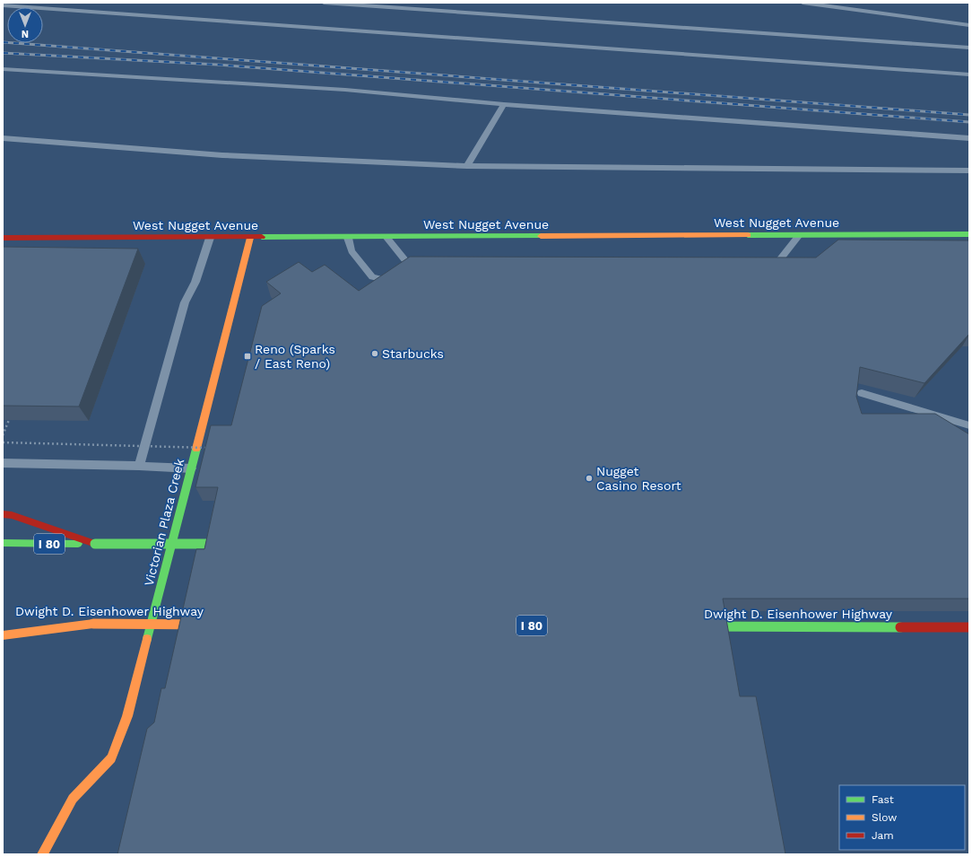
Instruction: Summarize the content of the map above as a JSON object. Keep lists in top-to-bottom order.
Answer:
{
  "streets": {
    "main road": [
      "West Nugget Avenue",
      "Victorian Plaza Creek",
      "I 80",
      "Dwight D. Eisenhower Highway"
    ]
  },
  "crossings": [
    ["West Nugget Avenue", "Victorian Plaza Creek"]
  ],
  "places": {
    "other": ["Starbucks", "Nugget Casino Resort"],
    "transit": ["Reno (Sparks / East Reno)"]
  },
  "legend": ["Fast", "Slow", "Jam"],
  "north": "bottom"
}
